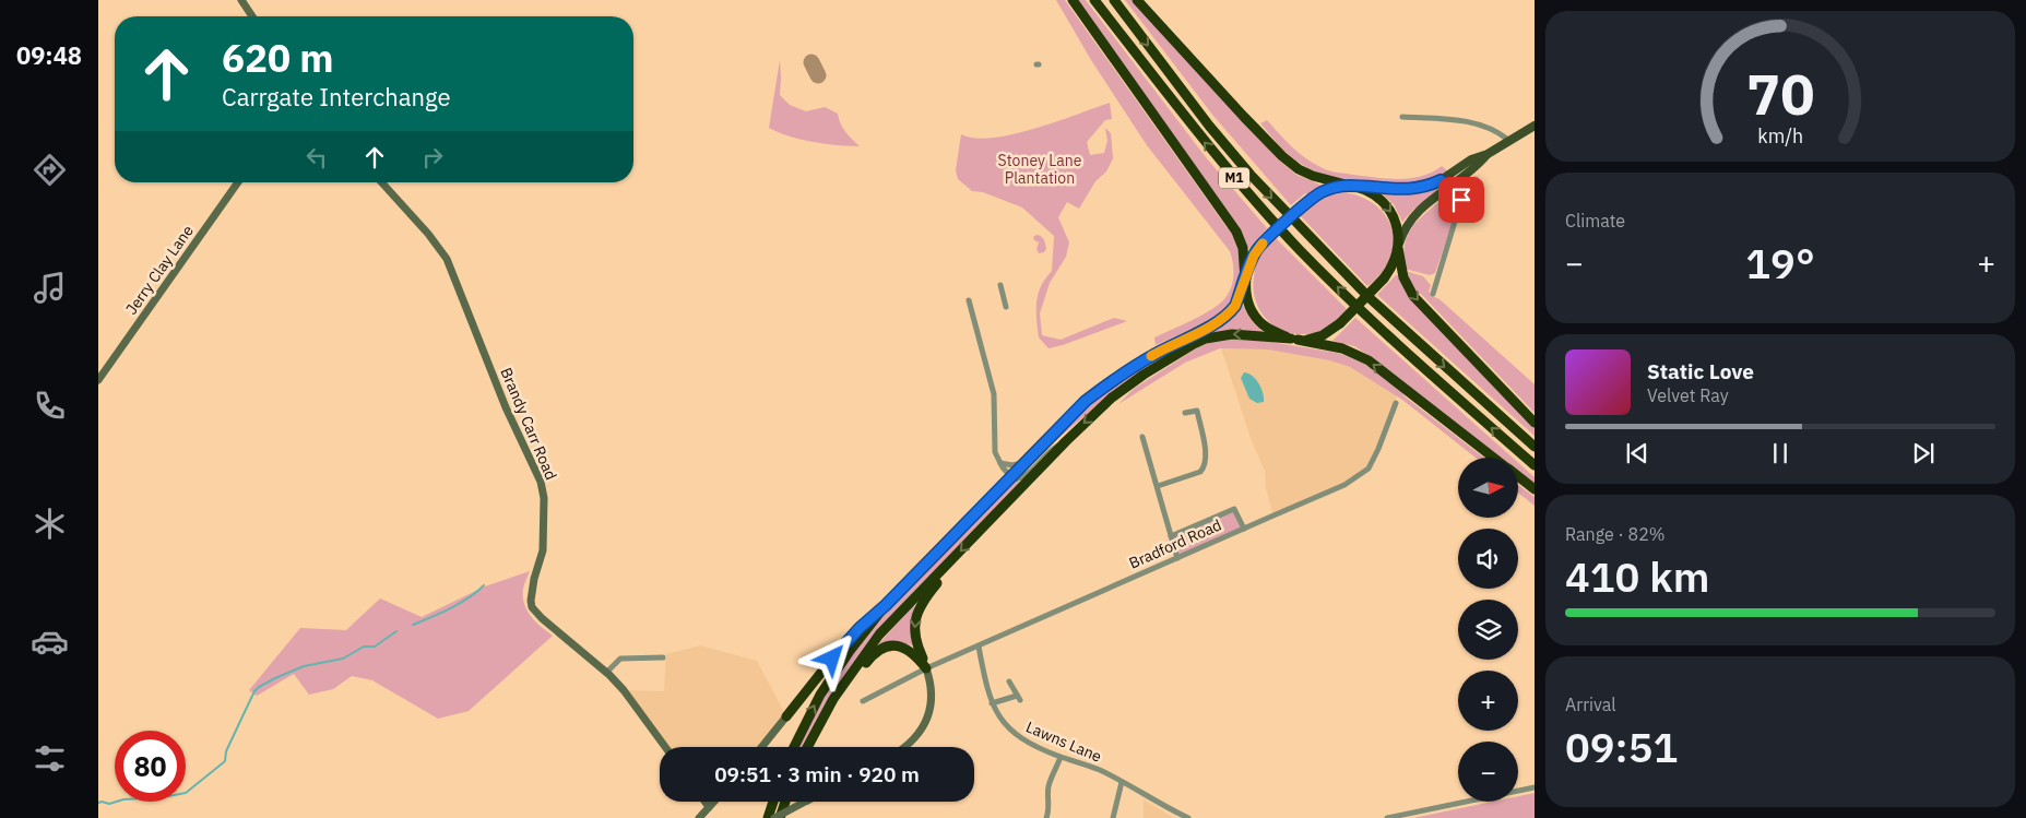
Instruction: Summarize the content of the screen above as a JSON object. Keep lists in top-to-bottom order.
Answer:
{
  "streets": {
    "highway": ["M1"],
    "street": [
      "Jerry Clay Lane",
      "Brandy Carr Road",
      "Bradford Road",
      "Lawns Lane"
    ]
  },
  "crossings": [
    ["Bradford Road", "Lawns Lane"]
  ],
  "parks": ["Stoney Lane Plantation"],
  "north": "right",
  "page": {
    "tabs": "09:48",
    "turn": ["620 m", "Carrgate Interchange"],
    "tile": [
      "Climate",
      ["Range · 82%", "410 km"],
      ["Arrival", "09:51"]
    ],
    "heat": ["−", "19°", "+"],
    "song": ["Static Love", "Velvet Ray"],
    "map_buttons": ["+", "−"],
    "limit": "80",
    "trip": "09:51 · 3 min · 920 m",
    "gauge": ["70", "km/h"]
  }
}
